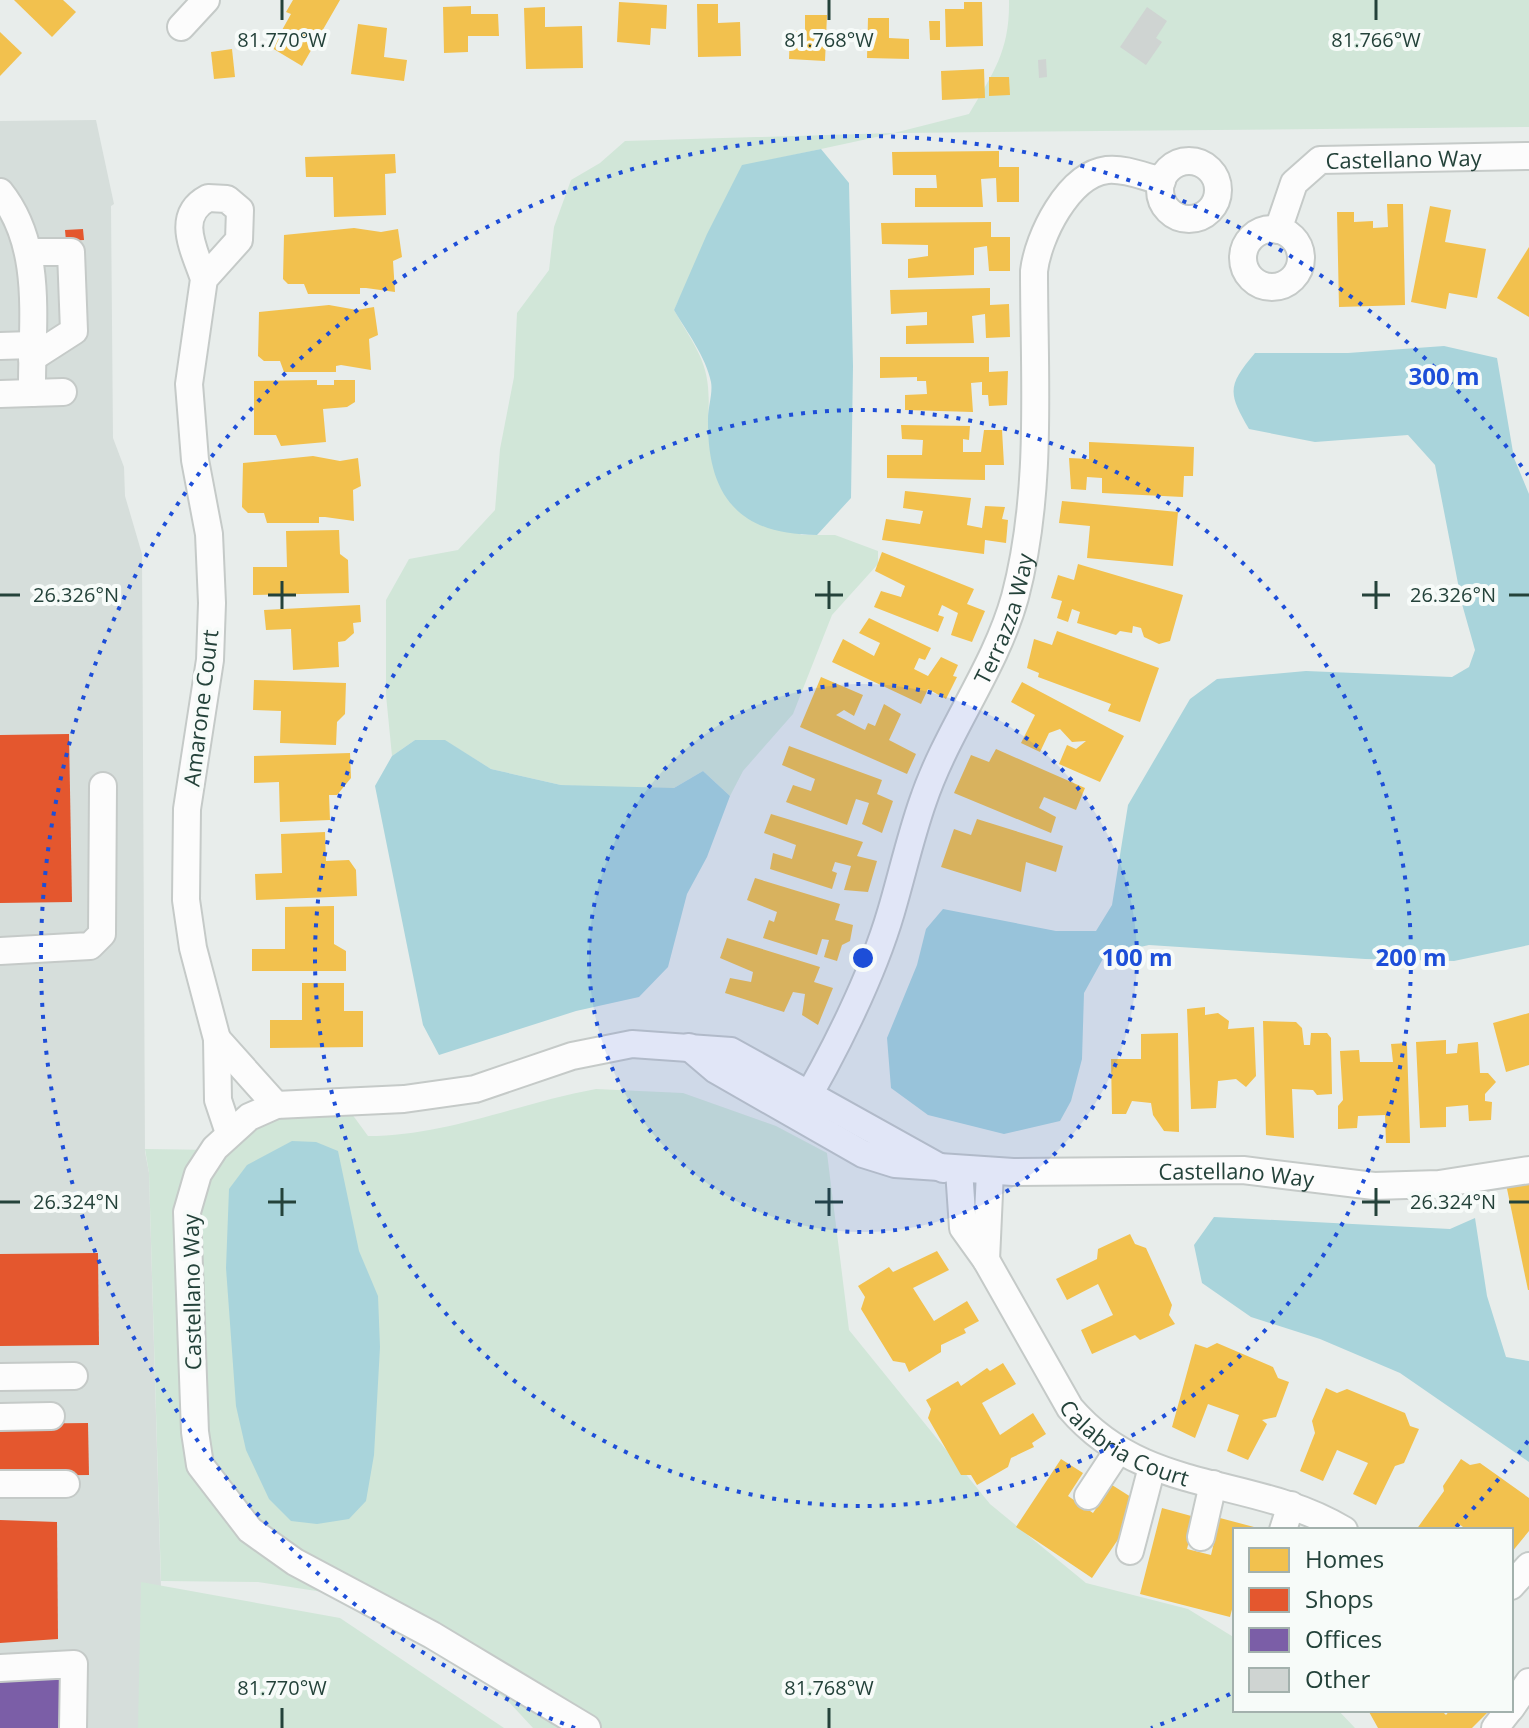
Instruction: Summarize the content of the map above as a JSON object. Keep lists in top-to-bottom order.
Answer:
{
  "streets": {
    "street": [
      "Castellano Way",
      "Terrazza Way",
      "Amarone Court",
      "Calabria Court"
    ]
  },
  "crossings": [
    ["Castellano Way", "Terrazza Way"],
    ["Castellano Way", "Calabria Court"]
  ],
  "legend": [
    "Homes",
    "Shops",
    "Offices",
    "Other"
  ],
  "coordinates": [
    "81.770°W",
    "81.768°W",
    "81.766°W",
    "26.326°N",
    "26.324°N"
  ],
  "rings": ["300 m", "100 m", "200 m"]
}
